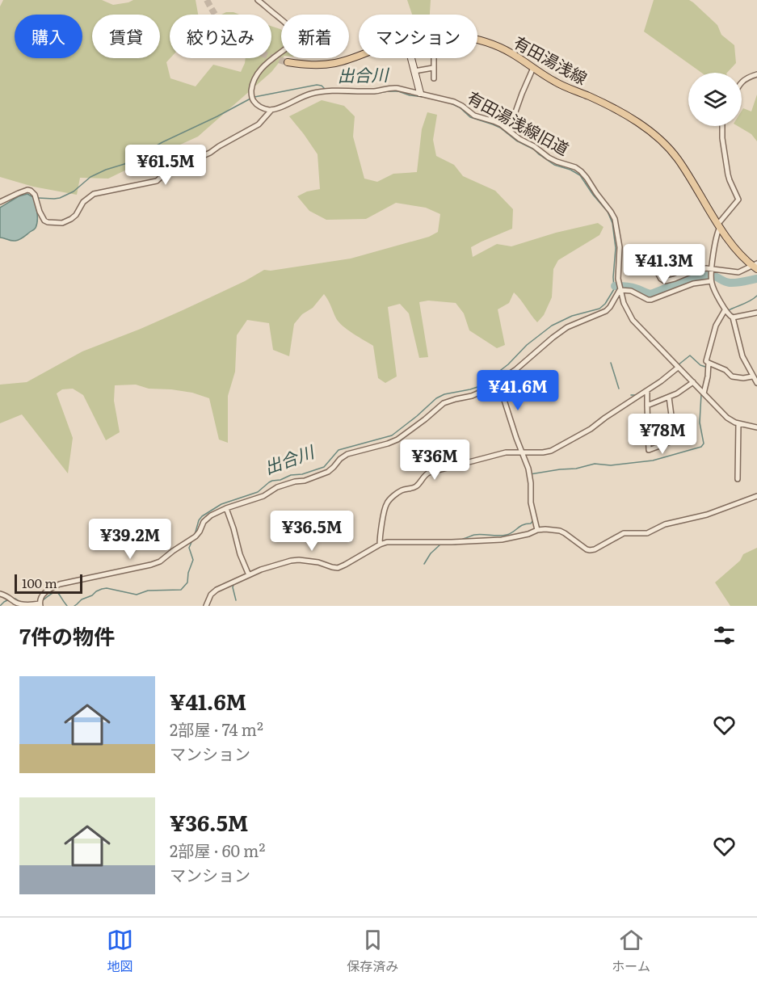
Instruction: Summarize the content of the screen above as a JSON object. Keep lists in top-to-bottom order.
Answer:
{
  "streets": {
    "main road": ["有田湯浅線"],
    "street": ["有田湯浅線旧道"]
  },
  "water": ["出合川"],
  "scale_bar": "100 m",
  "page": {
    "chip": [
      "購入",
      "賃貸",
      "絞り込み",
      "新着",
      "マンション"
    ],
    "price": [
      "¥61.5M",
      "¥41.3M",
      "¥41.6M",
      "¥78M",
      "¥36M",
      "¥36.5M",
      "¥39.2M"
    ],
    "scale": "100 m",
    "heading": "7件の物件",
    "list": [
      {
        "name": "¥41.6M",
        "note": "2部屋 · 74 m² · マンション"
      },
      {
        "name": "¥36.5M",
        "note": "2部屋 · 60 m² · マンション"
      }
    ],
    "tabs": ["地図", "保存済み", "ホーム"]
  }
}
